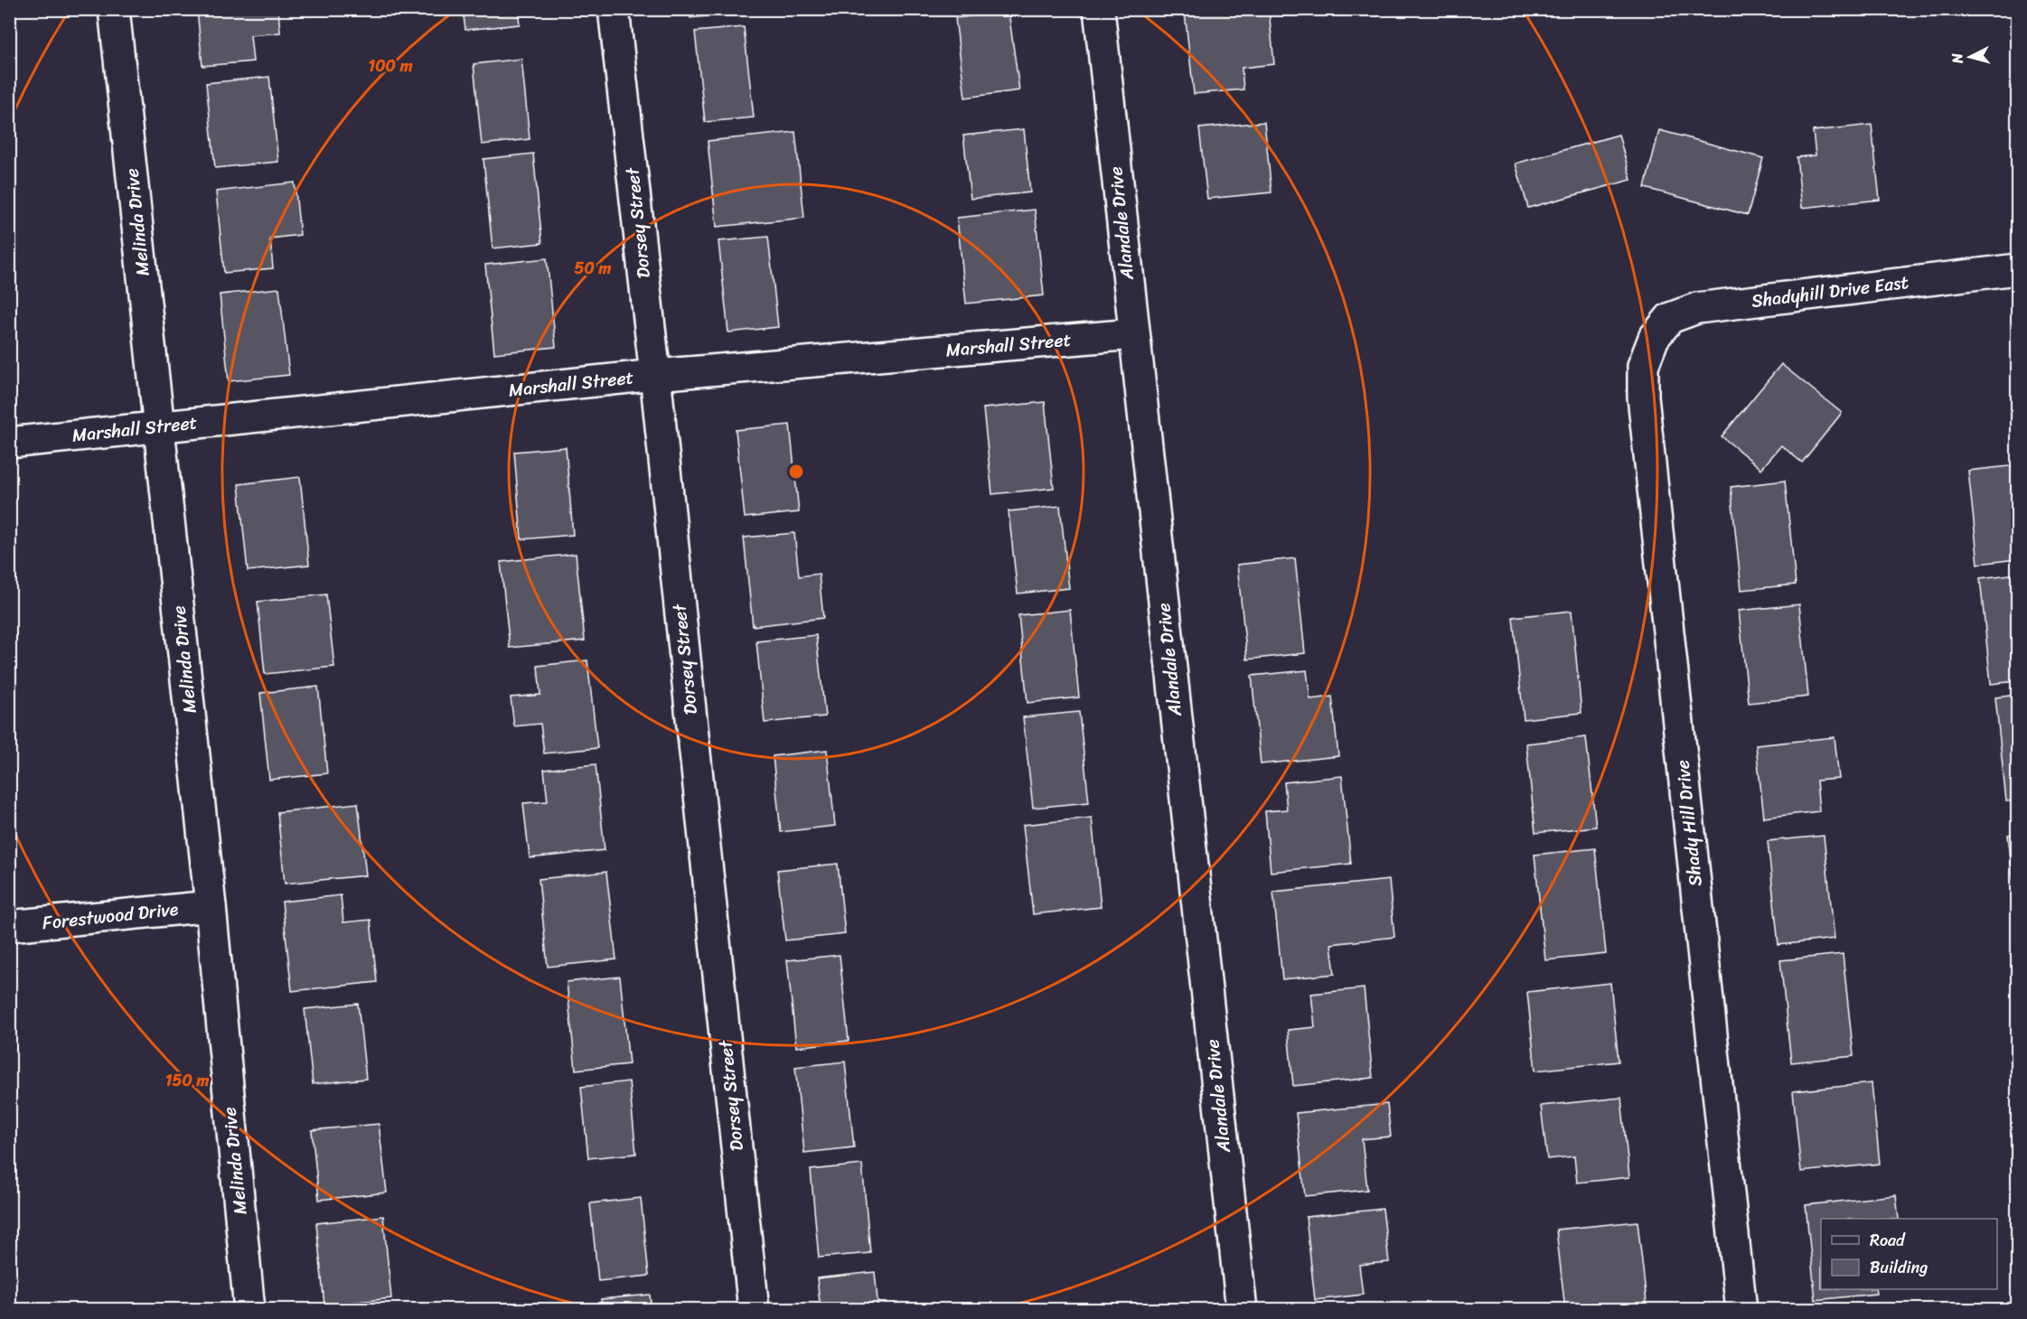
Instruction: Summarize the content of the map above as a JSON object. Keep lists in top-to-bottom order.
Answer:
{
  "streets": {
    "street": [
      "Melinda Drive",
      "Dorsey Street",
      "Alandale Drive",
      "Shadyhill Drive East",
      "Marshall Street",
      "Shady Hill Drive",
      "Forestwood Drive"
    ]
  },
  "crossings": [
    ["Melinda Drive", "Marshall Street"],
    ["Melinda Drive", "Forestwood Drive"],
    ["Dorsey Street", "Marshall Street"],
    ["Alandale Drive", "Marshall Street"],
    ["Shadyhill Drive East", "Shady Hill Drive"]
  ],
  "legend": ["Road", "Building"],
  "north": "left",
  "rings": ["100 m", "50 m", "150 m"]
}
